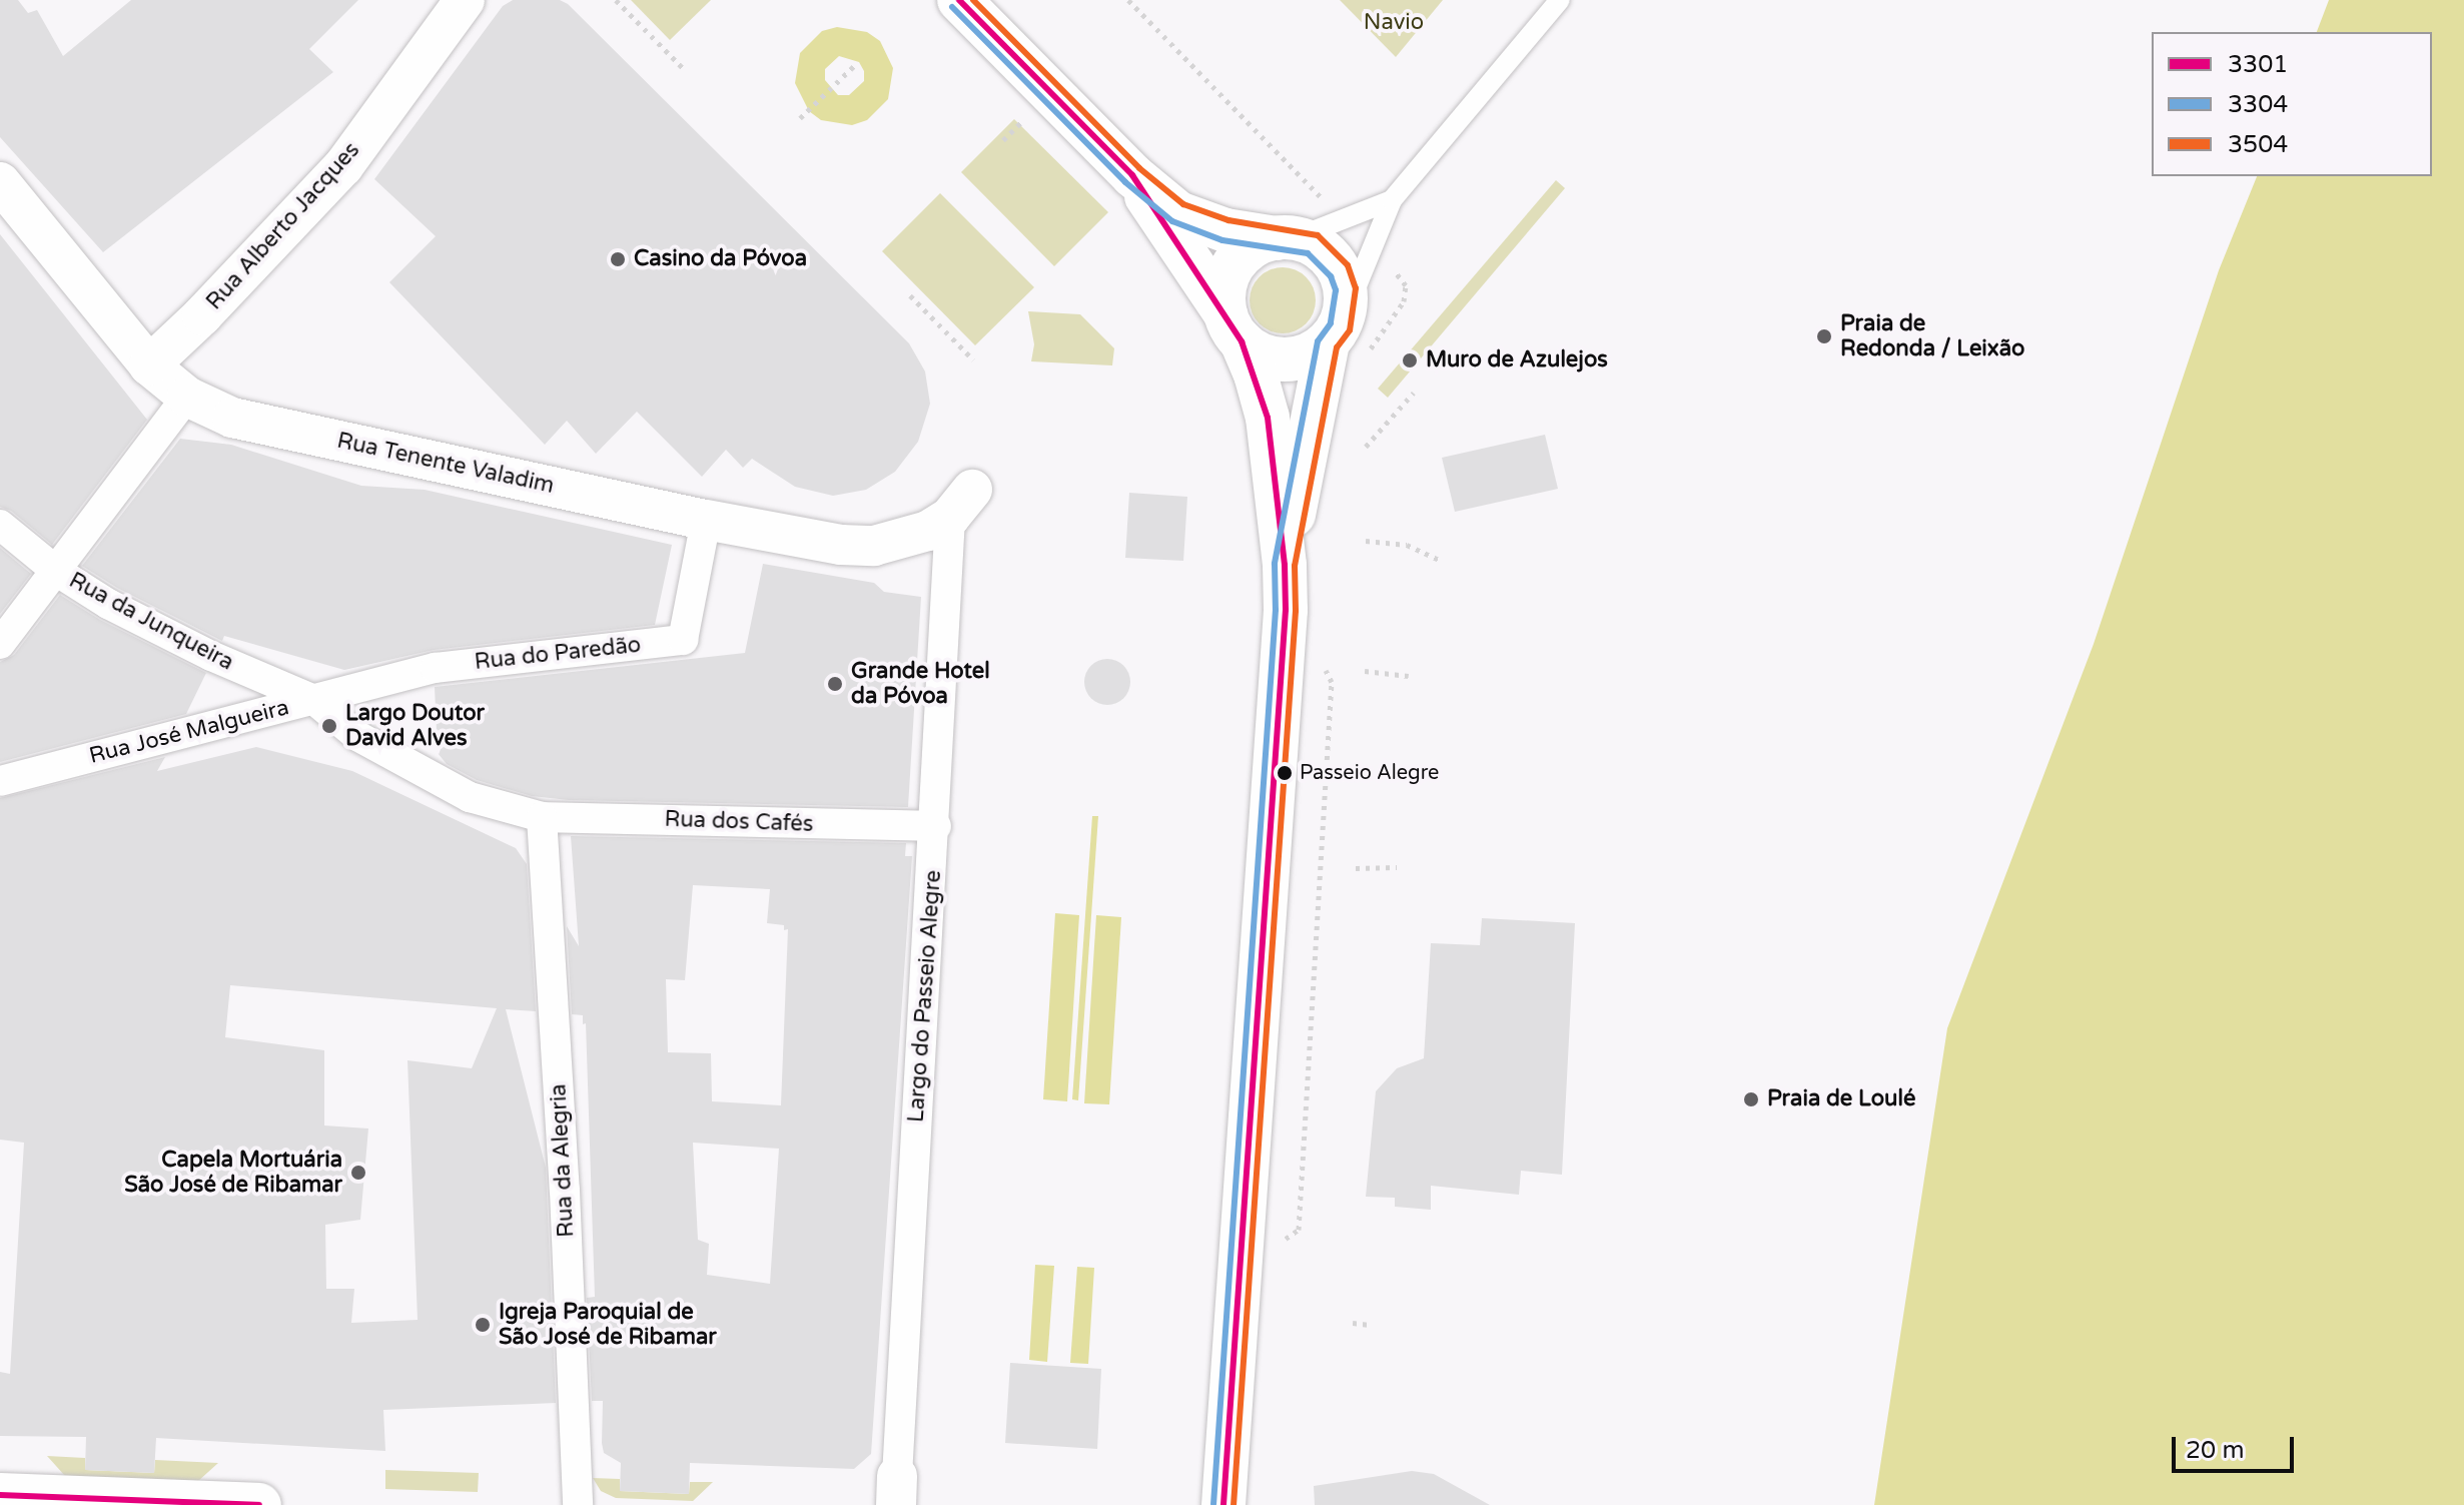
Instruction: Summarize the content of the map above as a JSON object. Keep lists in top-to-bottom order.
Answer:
{
  "streets": {
    "street": [
      "Rua Alberto Jacques",
      "Rua Tenente Valadim",
      "Rua da Junqueira",
      "Rua do Paredão",
      "Rua José Malgueira",
      "Rua dos Cafés",
      "Largo do Passeio Alegre",
      "Rua da Alegria"
    ]
  },
  "crossings": [
    ["Rua Alberto Jacques", "Rua Tenente Valadim"],
    ["Rua Tenente Valadim", "Rua do Paredão"],
    ["Rua Tenente Valadim", "Largo do Passeio Alegre"],
    ["Rua da Junqueira", "Rua do Paredão"],
    ["Rua da Junqueira", "Rua José Malgueira"],
    ["Rua do Paredão", "Rua José Malgueira"],
    ["Rua José Malgueira", "Rua dos Cafés"],
    ["Rua José Malgueira", "Rua da Alegria"],
    ["Rua dos Cafés", "Largo do Passeio Alegre"],
    ["Rua dos Cafés", "Rua da Alegria"]
  ],
  "parks": ["Navio"],
  "places": [
    "Casino da Póvoa",
    "Praia de Redonda / Leixão",
    "Muro de Azulejos",
    "Grande Hotel da Póvoa",
    "Largo Doutor David Alves",
    "Passeio Alegre",
    "Praia de Loulé",
    "Capela Mortuária São José de Ribamar",
    "Igreja Paroquial de São José de Ribamar"
  ],
  "lines": ["transit line 3301", "transit line 3504", "transit line 3304"],
  "legend": ["3301", "3304", "3504"],
  "scale_bar": "20 m"
}
